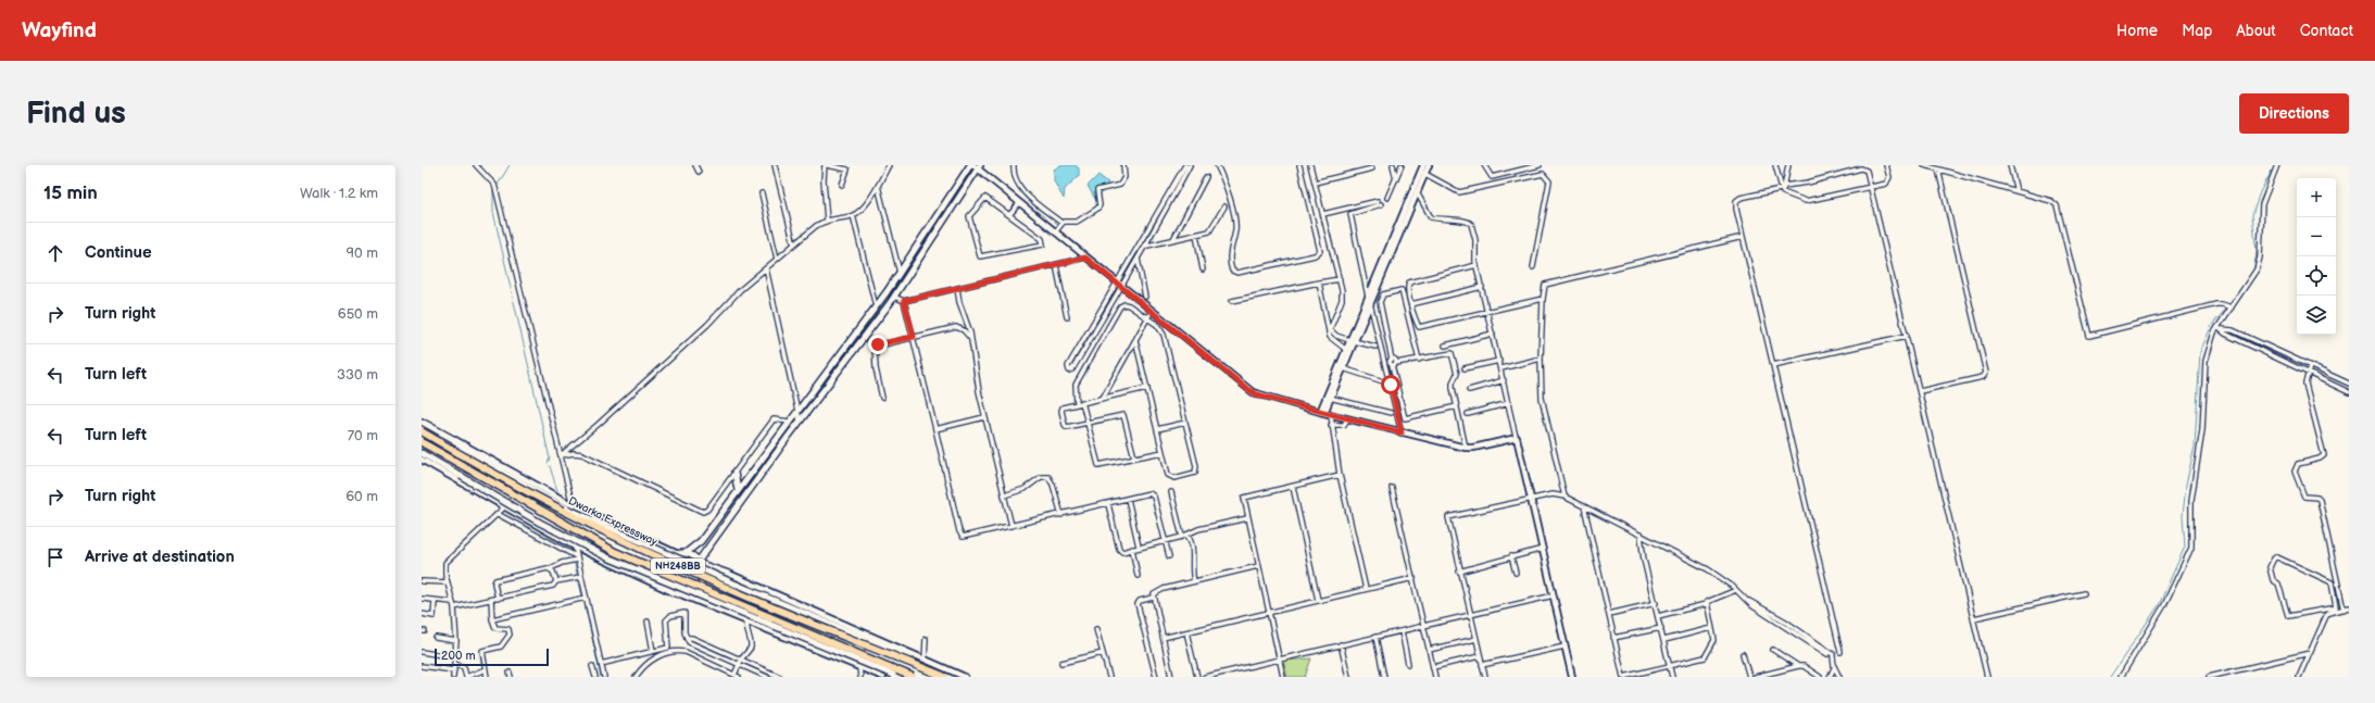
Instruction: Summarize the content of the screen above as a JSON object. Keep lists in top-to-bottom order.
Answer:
{
  "streets": {
    "highway": ["Dwarka Expressway", "NH248BB"]
  },
  "scale_bar": "200 m",
  "page": {
    "header": "Wayfind",
    "nav": [
      "Home",
      "Map",
      "About",
      "Contact"
    ],
    "buttons": "Directions",
    "title": "Find us",
    "heading": ["15 min", "Walk · 1.2 km"],
    "map_buttons": ["+", "−"],
    "list": [
      ["Continue", "90 m"],
      ["Turn right", "650 m"],
      ["Turn left", "330 m"],
      ["Turn left", "70 m"],
      ["Turn right", "60 m"],
      "Arrive at destination"
    ],
    "scale": "200 m"
  }
}
